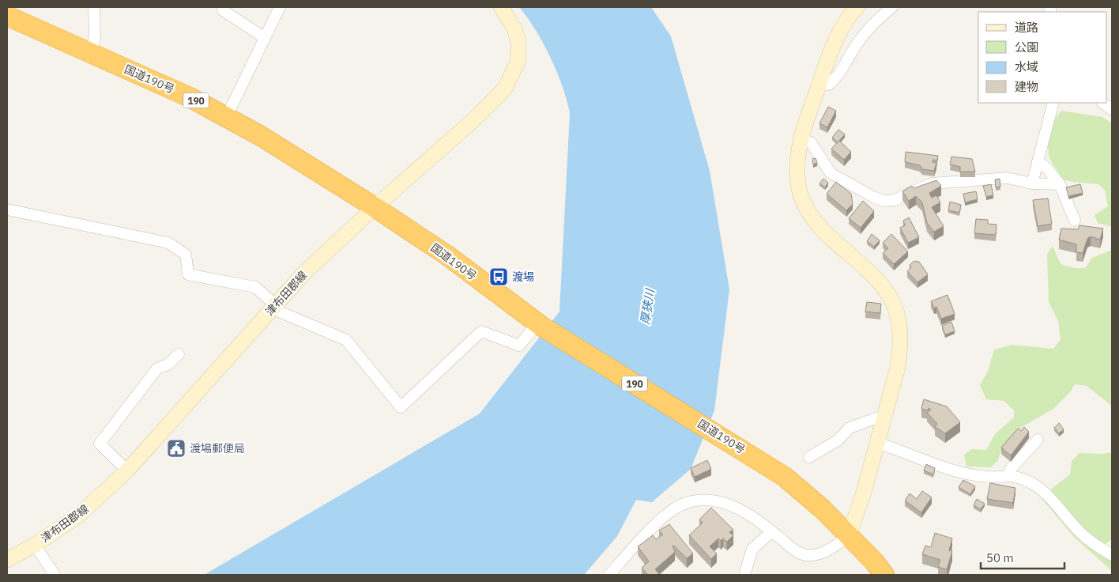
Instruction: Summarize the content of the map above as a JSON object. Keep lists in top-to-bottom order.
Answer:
{
  "streets": {
    "highway": ["国道190号", "190"],
    "main road": ["津布田郡線"]
  },
  "crossings": [
    ["国道190号", "津布田郡線"]
  ],
  "water": ["厚狭川"],
  "places": {
    "bus stop": ["渡場"],
    "public building": ["渡場郵便局"]
  },
  "legend": [
    "道路",
    "公園",
    "水域",
    "建物"
  ],
  "scale_bar": "50 m"
}
